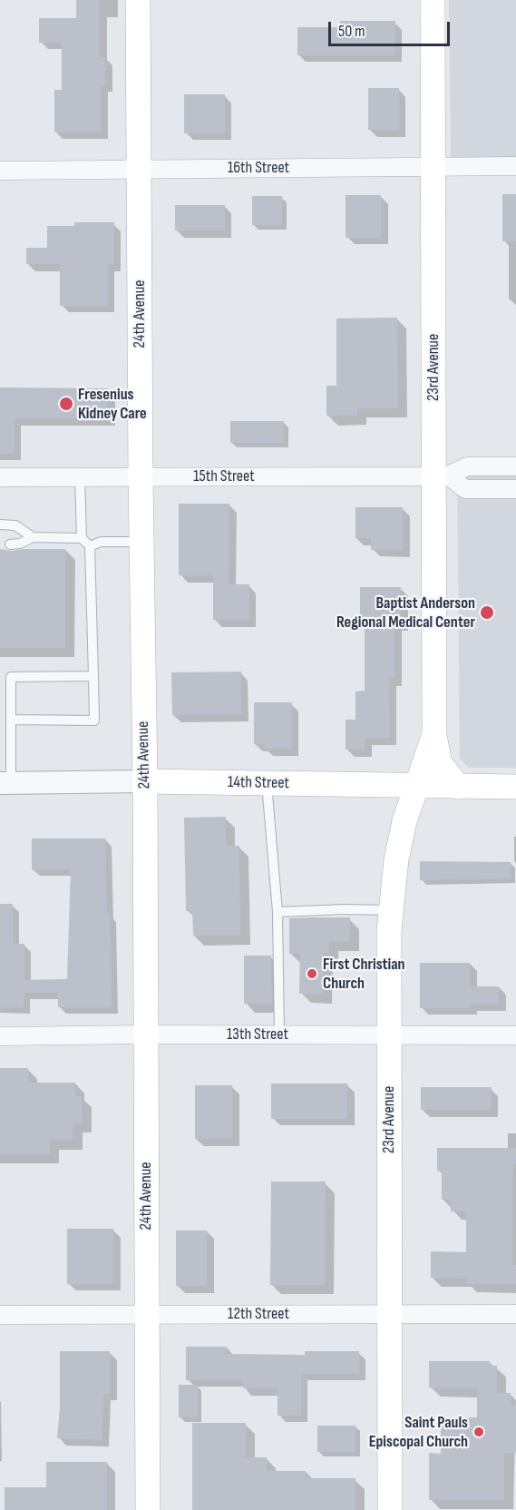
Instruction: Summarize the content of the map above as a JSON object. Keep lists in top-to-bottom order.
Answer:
{
  "streets": {
    "main road": ["24th Avenue", "23rd Avenue", "14th Street"],
    "street": [
      "16th Street",
      "15th Street",
      "13th Street",
      "12th Street"
    ]
  },
  "crossings": [
    ["16th Street", "24th Avenue"],
    ["16th Street", "23rd Avenue"],
    ["24th Avenue", "15th Street"],
    ["24th Avenue", "14th Street"],
    ["24th Avenue", "13th Street"],
    ["24th Avenue", "12th Street"],
    ["23rd Avenue", "15th Street"],
    ["23rd Avenue", "14th Street"],
    ["23rd Avenue", "13th Street"],
    ["23rd Avenue", "12th Street"]
  ],
  "places": [
    "Fresenius Kidney Care",
    "Baptist Anderson Regional Medical Center",
    "First Christian Church",
    "Saint Pauls Episcopal Church"
  ],
  "scale_bar": "50 m"
}
